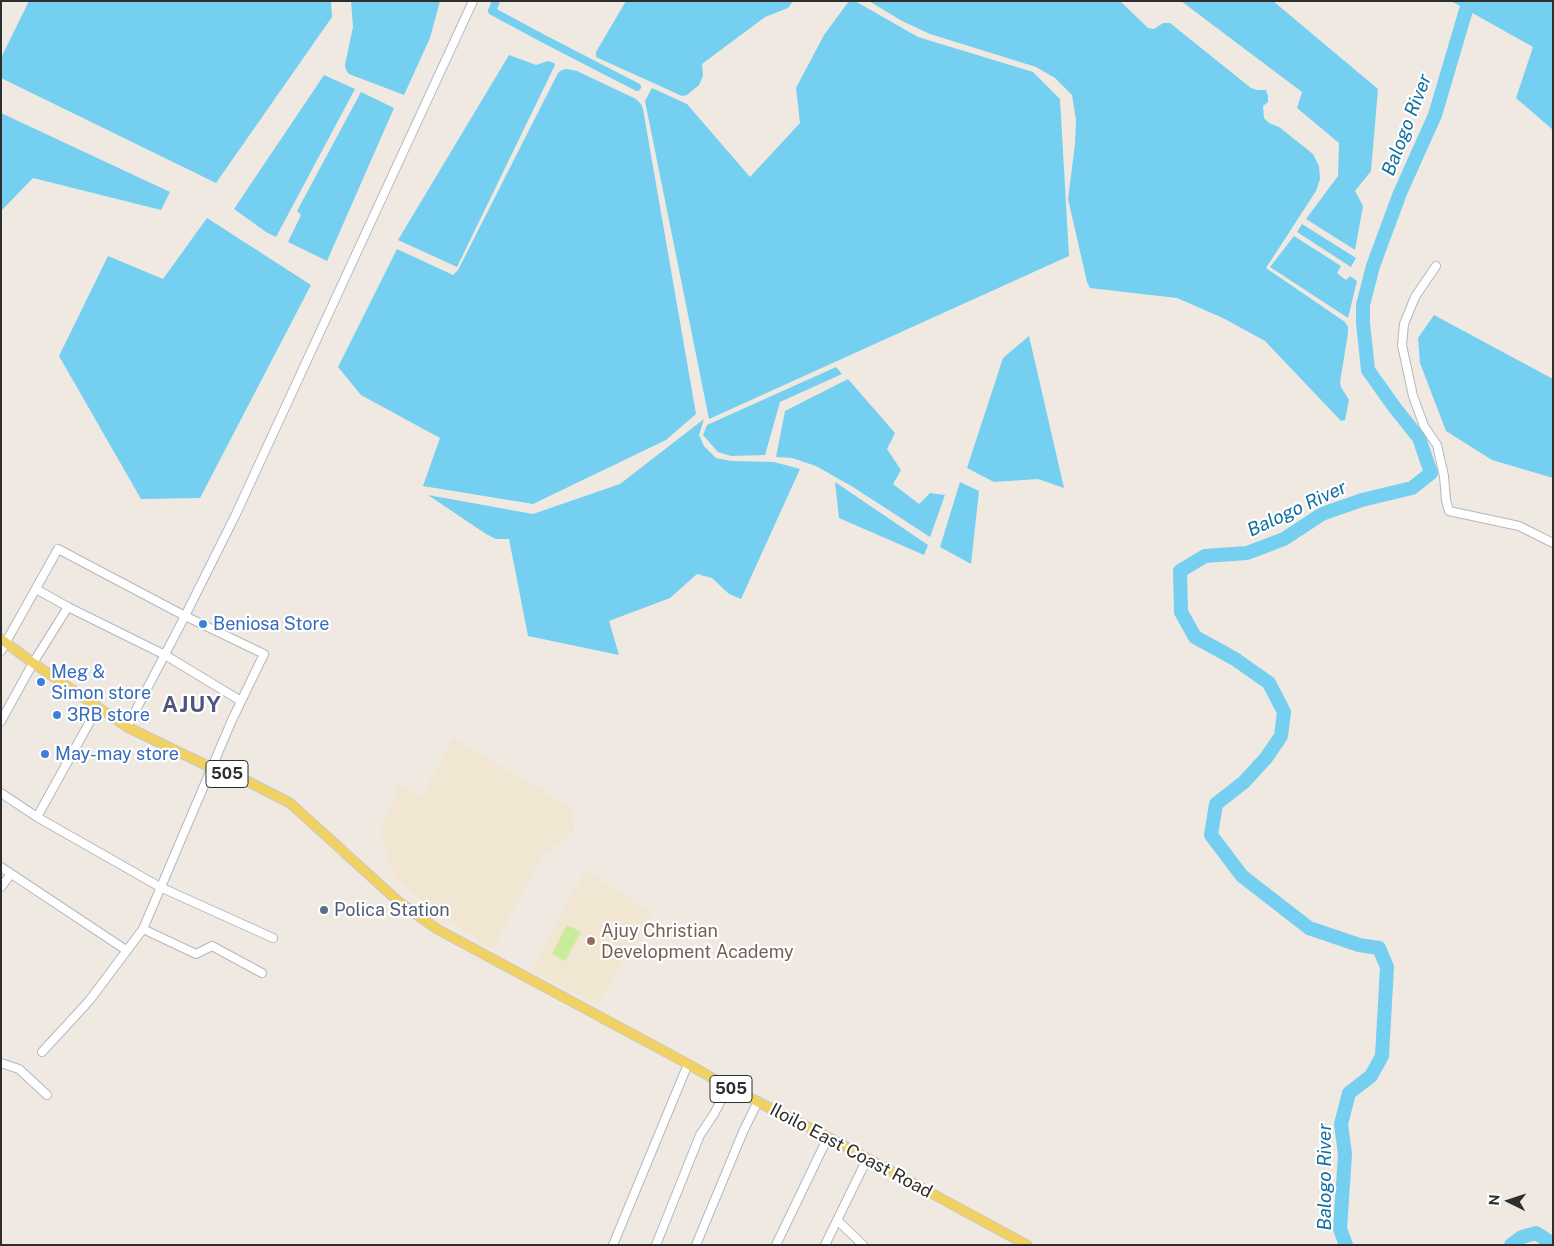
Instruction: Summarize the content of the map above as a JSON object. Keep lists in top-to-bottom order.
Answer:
{
  "streets": {
    "main road": ["505", "Iloilo East Coast Road"]
  },
  "crossings": [
    ["505", "Iloilo East Coast Road"]
  ],
  "districts": ["AJUY"],
  "water": ["Balogo River"],
  "places": [
    "Beniosa Store",
    "Meg & Simon store",
    "3RB store",
    "May-may store",
    "Polica Station",
    "Ajuy Christian Development Academy"
  ],
  "north": "left"
}
